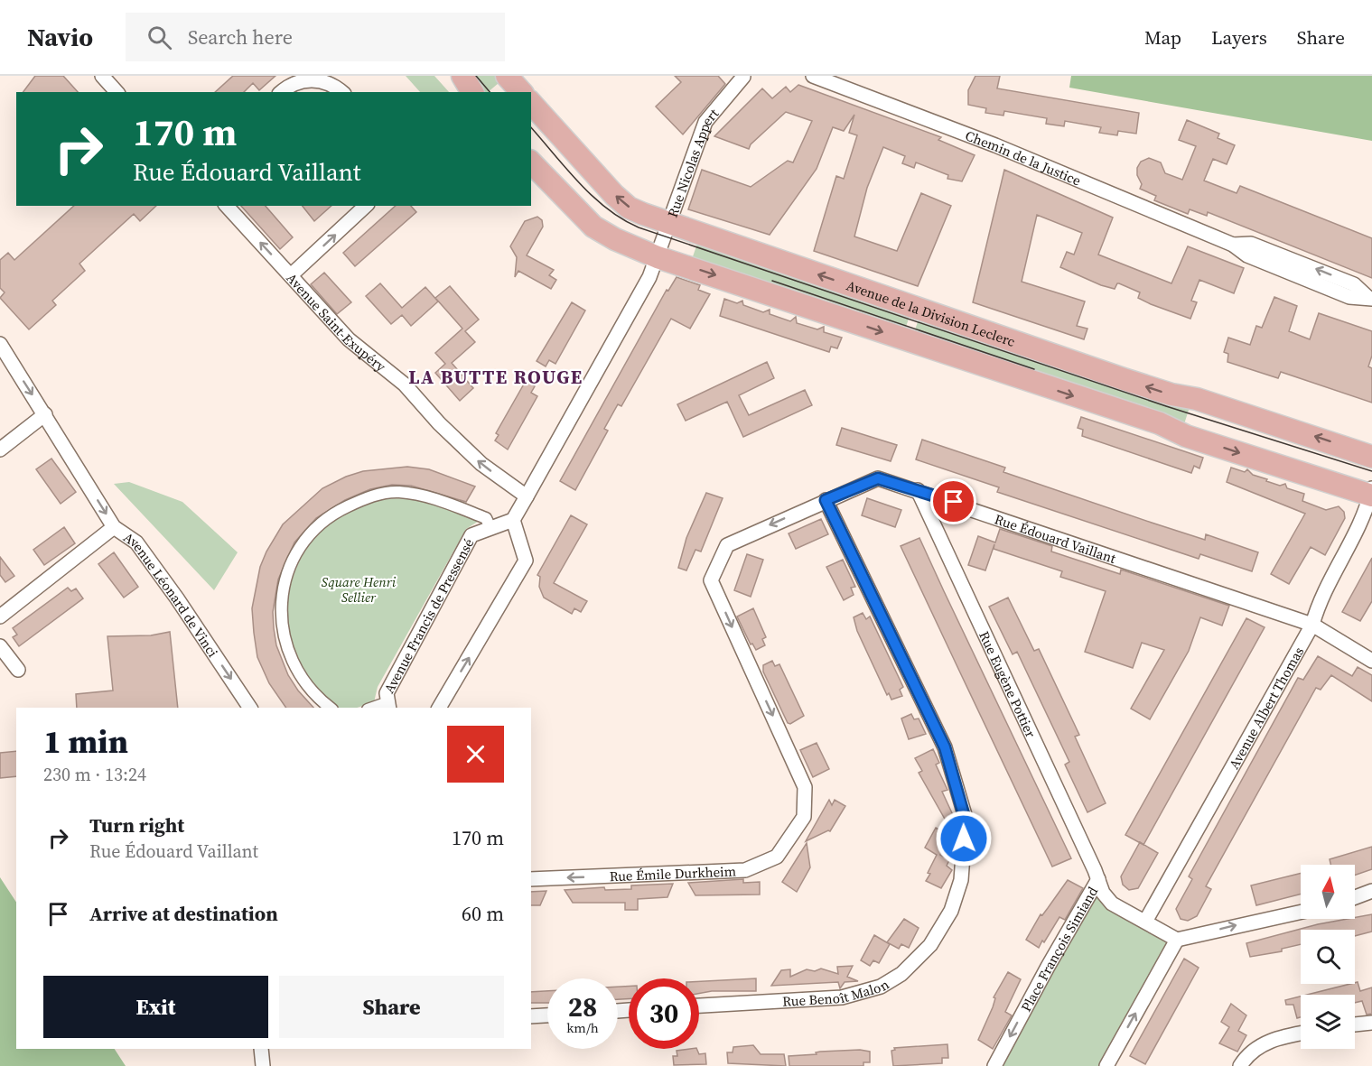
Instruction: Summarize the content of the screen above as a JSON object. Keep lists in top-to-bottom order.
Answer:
{
  "streets": {
    "main road": ["Avenue de la Division Leclerc"],
    "street": [
      "Chemin de la Justice",
      "Rue Nicolas Appert",
      "Avenue Saint-Exupéry",
      "Rue Édouard Vaillant",
      "Avenue Léonard de Vinci",
      "Avenue Francis de Pressensé",
      "Rue Eugène Pottier",
      "Avenue Albert Thomas",
      "Rue Émile Durkheim",
      "Place François Simiand",
      "Rue Benoît Malon"
    ]
  },
  "crossings": [
    ["Rue Nicolas Appert", "Avenue de la Division Leclerc"],
    ["Rue Édouard Vaillant", "Rue Eugène Pottier"],
    ["Rue Édouard Vaillant", "Avenue Albert Thomas"],
    ["Rue Édouard Vaillant", "Rue Émile Durkheim"],
    ["Rue Édouard Vaillant", "Rue Benoît Malon"],
    ["Rue Eugène Pottier", "Place François Simiand"],
    ["Avenue Albert Thomas", "Place François Simiand"]
  ],
  "one_way": ["Avenue Saint-Exupéry", "Avenue Léonard de Vinci", "Rue Émile Durkheim"],
  "districts": ["LA BUTTE ROUGE"],
  "parks": ["Square Henri Sellier"],
  "north": "top",
  "page": {
    "header": "Navio",
    "search": "Search here",
    "nav": ["Map", "Layers", "Share"],
    "turn": ["170 m", "Rue Édouard Vaillant"],
    "heading": ["1 min", "230 m · 13:24"],
    "list": [
      {
        "name": "Turn right",
        "note": "Rue Édouard Vaillant",
        "value": "170 m"
      },
      {
        "name": "Arrive at destination",
        "value": "60 m"
      }
    ],
    "buttons": ["Exit", "Share"],
    "speed": "28 km/h",
    "limit": "30"
  }
}
